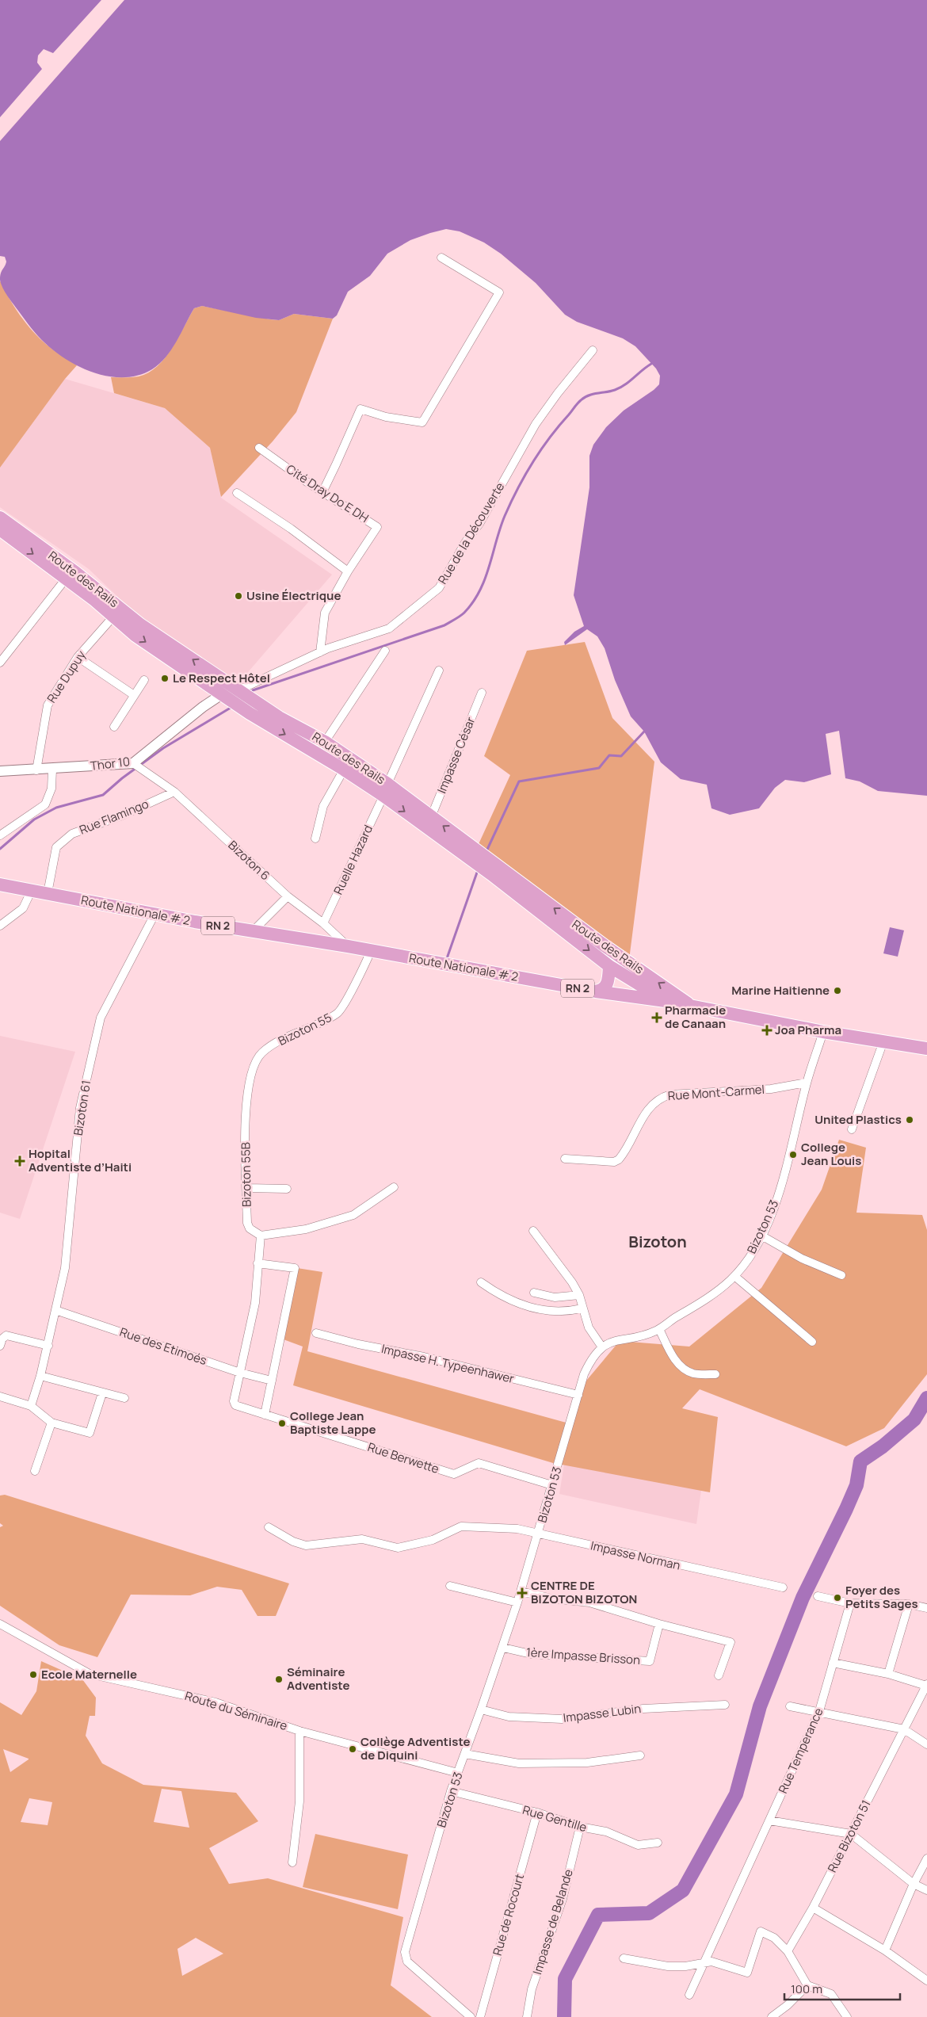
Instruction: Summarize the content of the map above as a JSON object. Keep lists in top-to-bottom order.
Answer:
{
  "streets": {
    "main road": ["Route des Rails", "Route Nationale # 2", "RN 2"],
    "street": [
      "Cité Dray Do E DH",
      "Rue de la Découverte",
      "Rue Dupuy",
      "Impasse César",
      "Thor 10",
      "Rue Flamingo",
      "Ruelle Hazard",
      "Bizoton 6",
      "Bizoton 55",
      "Rue Mont-Carmel",
      "Bizoton 61",
      "Bizoton 55B",
      "Bizoton 53",
      "Rue des Etimoés",
      "Impasse H. Typeenhawer",
      "Rue Berwette",
      "Impasse Norman",
      "1ère Impasse Brisson",
      "Route du Séminaire",
      "Impasse Lubin",
      "Rue Temperance",
      "Rue Gentille",
      "Rue Bizoton 51",
      "Rue de Rocourt",
      "Impasse de Belande"
    ]
  },
  "crossings": [
    ["Cité Dray Do E DH", "Rue de la Découverte"],
    ["Rue de la Découverte", "Route des Rails"],
    ["Route des Rails", "Rue Dupuy"],
    ["Route des Rails", "Impasse César"],
    ["Route des Rails", "Thor 10"],
    ["Route des Rails", "Ruelle Hazard"],
    ["Route des Rails", "Route Nationale # 2"],
    ["Rue Dupuy", "Thor 10"],
    ["Thor 10", "Bizoton 6"],
    ["Rue Flamingo", "Bizoton 6"],
    ["Rue Flamingo", "Route Nationale # 2"],
    ["Ruelle Hazard", "Bizoton 6"],
    ["Bizoton 6", "Route Nationale # 2"],
    ["Route Nationale # 2", "Bizoton 55"],
    ["Route Nationale # 2", "Bizoton 61"],
    ["Route Nationale # 2", "Bizoton 53"],
    ["Bizoton 55", "Bizoton 55B"],
    ["Rue Mont-Carmel", "Bizoton 53"],
    ["Bizoton 61", "Rue des Etimoés"],
    ["Bizoton 55B", "Rue Berwette"],
    ["Bizoton 53", "Impasse H. Typeenhawer"],
    ["Bizoton 53", "Rue Berwette"],
    ["Bizoton 53", "Impasse Norman"],
    ["Bizoton 53", "1ère Impasse Brisson"],
    ["Bizoton 53", "Route du Séminaire"],
    ["Bizoton 53", "Impasse Lubin"],
    ["Bizoton 53", "Rue Gentille"],
    ["Rue des Etimoés", "Rue Berwette"],
    ["Rue Gentille", "Rue de Rocourt"],
    ["Rue Gentille", "Impasse de Belande"]
  ],
  "districts": ["Bizoton"],
  "places": {
    "other": [
      "Usine Électrique",
      "Le Respect Hôtel",
      "Marine Haitienne",
      "United Plastics",
      "College Jean Louis",
      "College Jean Baptiste Lappe",
      "Foyer des Petits Sages",
      "Ecole Maternelle",
      "Séminaire Adventiste",
      "Collège Adventiste de Diquini"
    ],
    "health": [
      "Pharmacie de Canaan",
      "Joa Pharma",
      "Hopital Adventiste d’Haiti",
      "CENTRE DE BIZOTON BIZOTON"
    ]
  },
  "scale_bar": "100 m"
}
